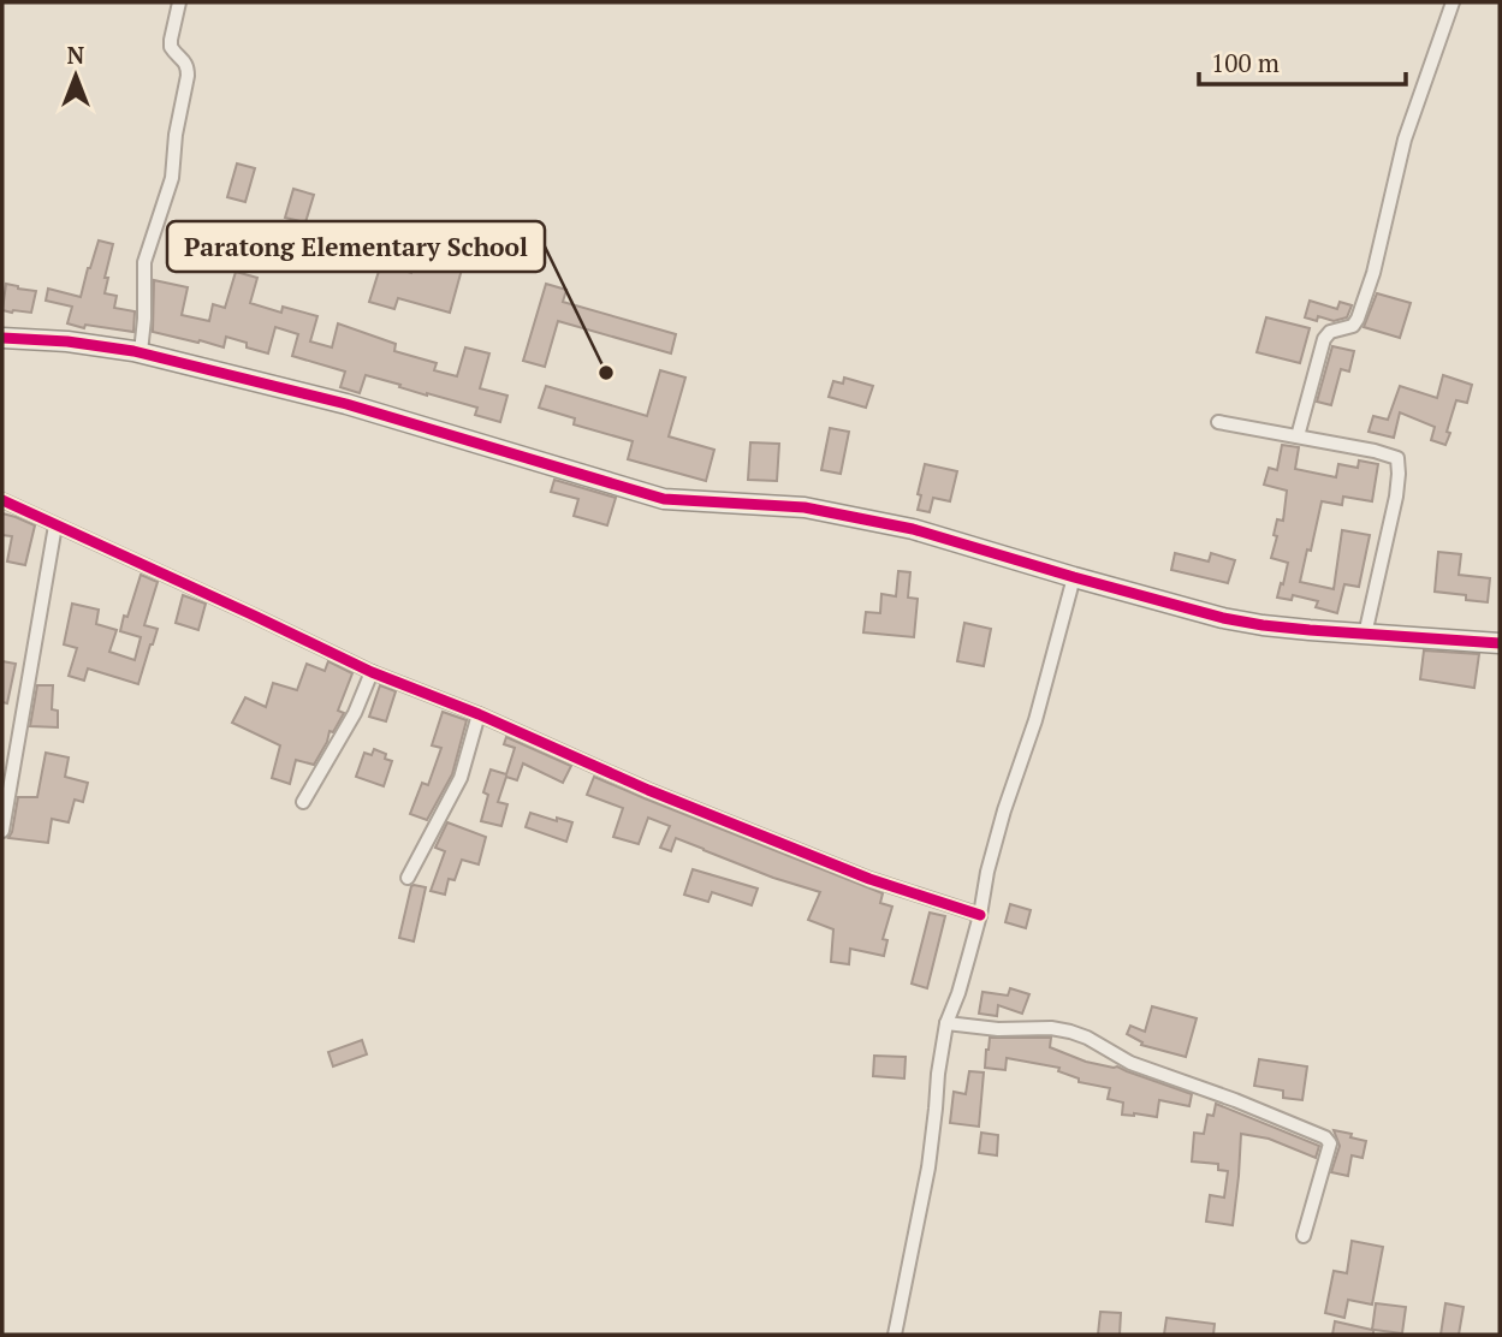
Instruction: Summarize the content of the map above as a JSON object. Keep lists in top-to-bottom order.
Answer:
{
  "places": ["Paratong Elementary School"],
  "scale_bar": "100 m",
  "north": "top"
}
